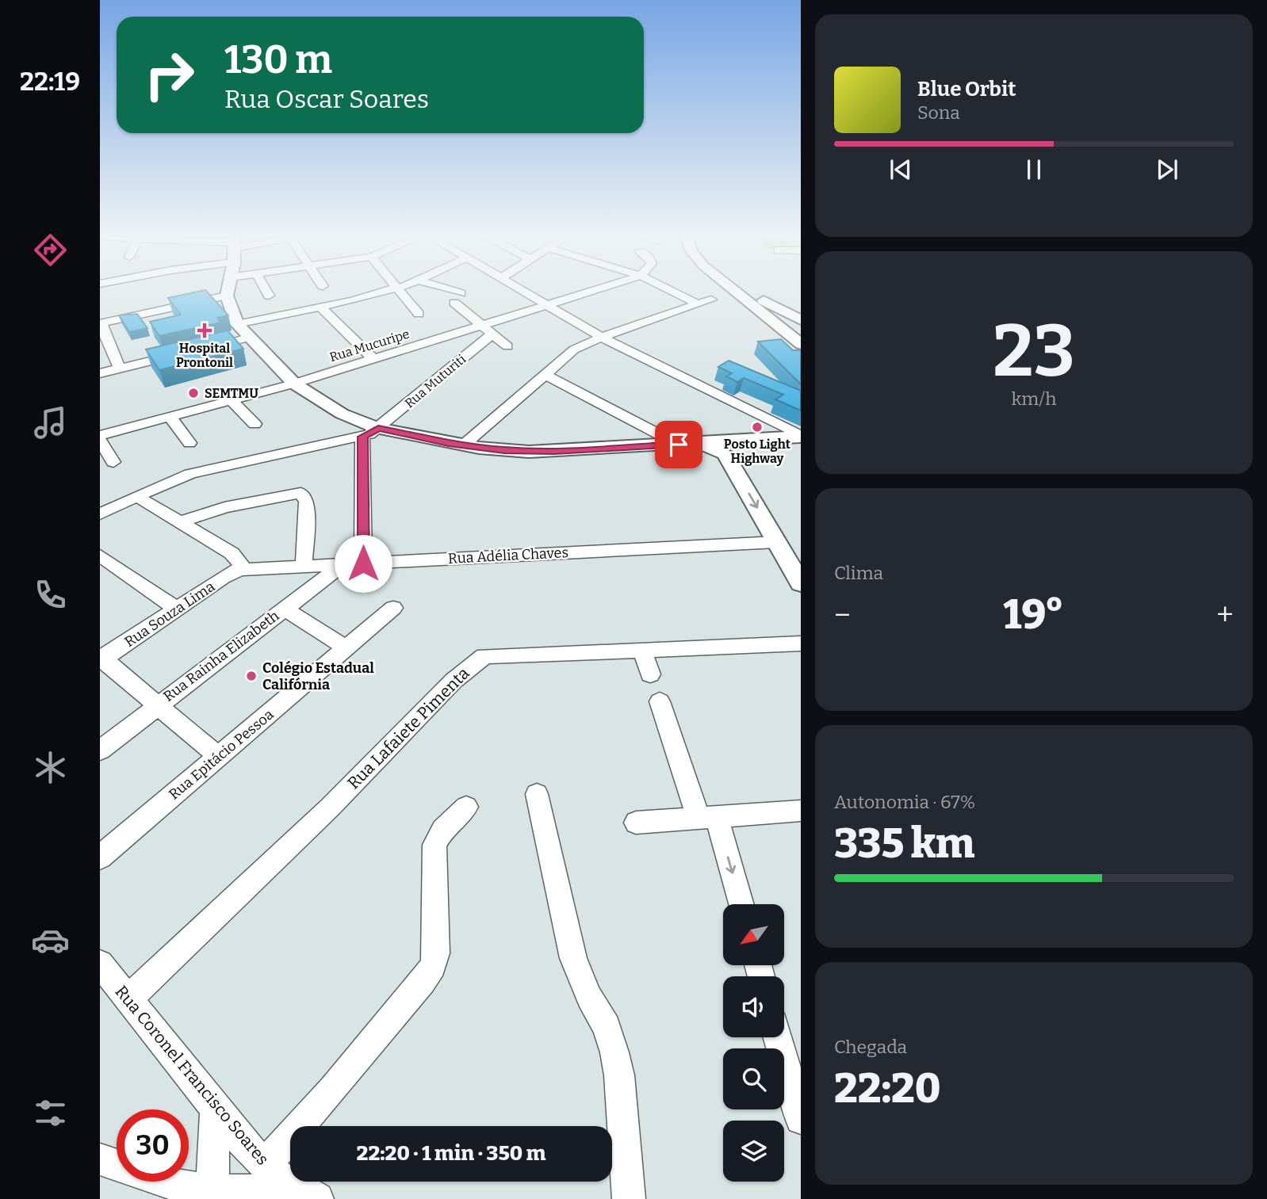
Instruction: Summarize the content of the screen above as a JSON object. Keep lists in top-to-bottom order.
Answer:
{
  "streets": {
    "street": [
      "Rua Mucuripe",
      "Rua Muturiti",
      "Rua Adélia Chaves",
      "Rua Souza Lima",
      "Rua Rainha Elizabeth",
      "Rua Lafaiete Pimenta",
      "Rua Epitácio Pessoa",
      "Rua Coronel Francisco Soares"
    ]
  },
  "crossings": [
    ["Rua Adélia Chaves", "Rua Souza Lima"],
    ["Rua Adélia Chaves", "Rua Rainha Elizabeth"],
    ["Rua Lafaiete Pimenta", "Rua Coronel Francisco Soares"]
  ],
  "places": {
    "health": ["Hospital Prontonil"],
    "other": ["SEMTMU", "Posto Light Highway", "Colégio Estadual Califórnia"]
  },
  "north": "bottom left",
  "page": {
    "tabs": "22:19",
    "turn": ["130 m", "Rua Oscar Soares"],
    "song": ["Blue Orbit", "Sona"],
    "tile": [
      ["23", "km/h"],
      "Clima",
      ["Autonomia · 67%", "335 km"],
      ["Chegada", "22:20"]
    ],
    "heat": ["−", "19°", "+"],
    "limit": "30",
    "trip": "22:20 · 1 min · 350 m"
  }
}
